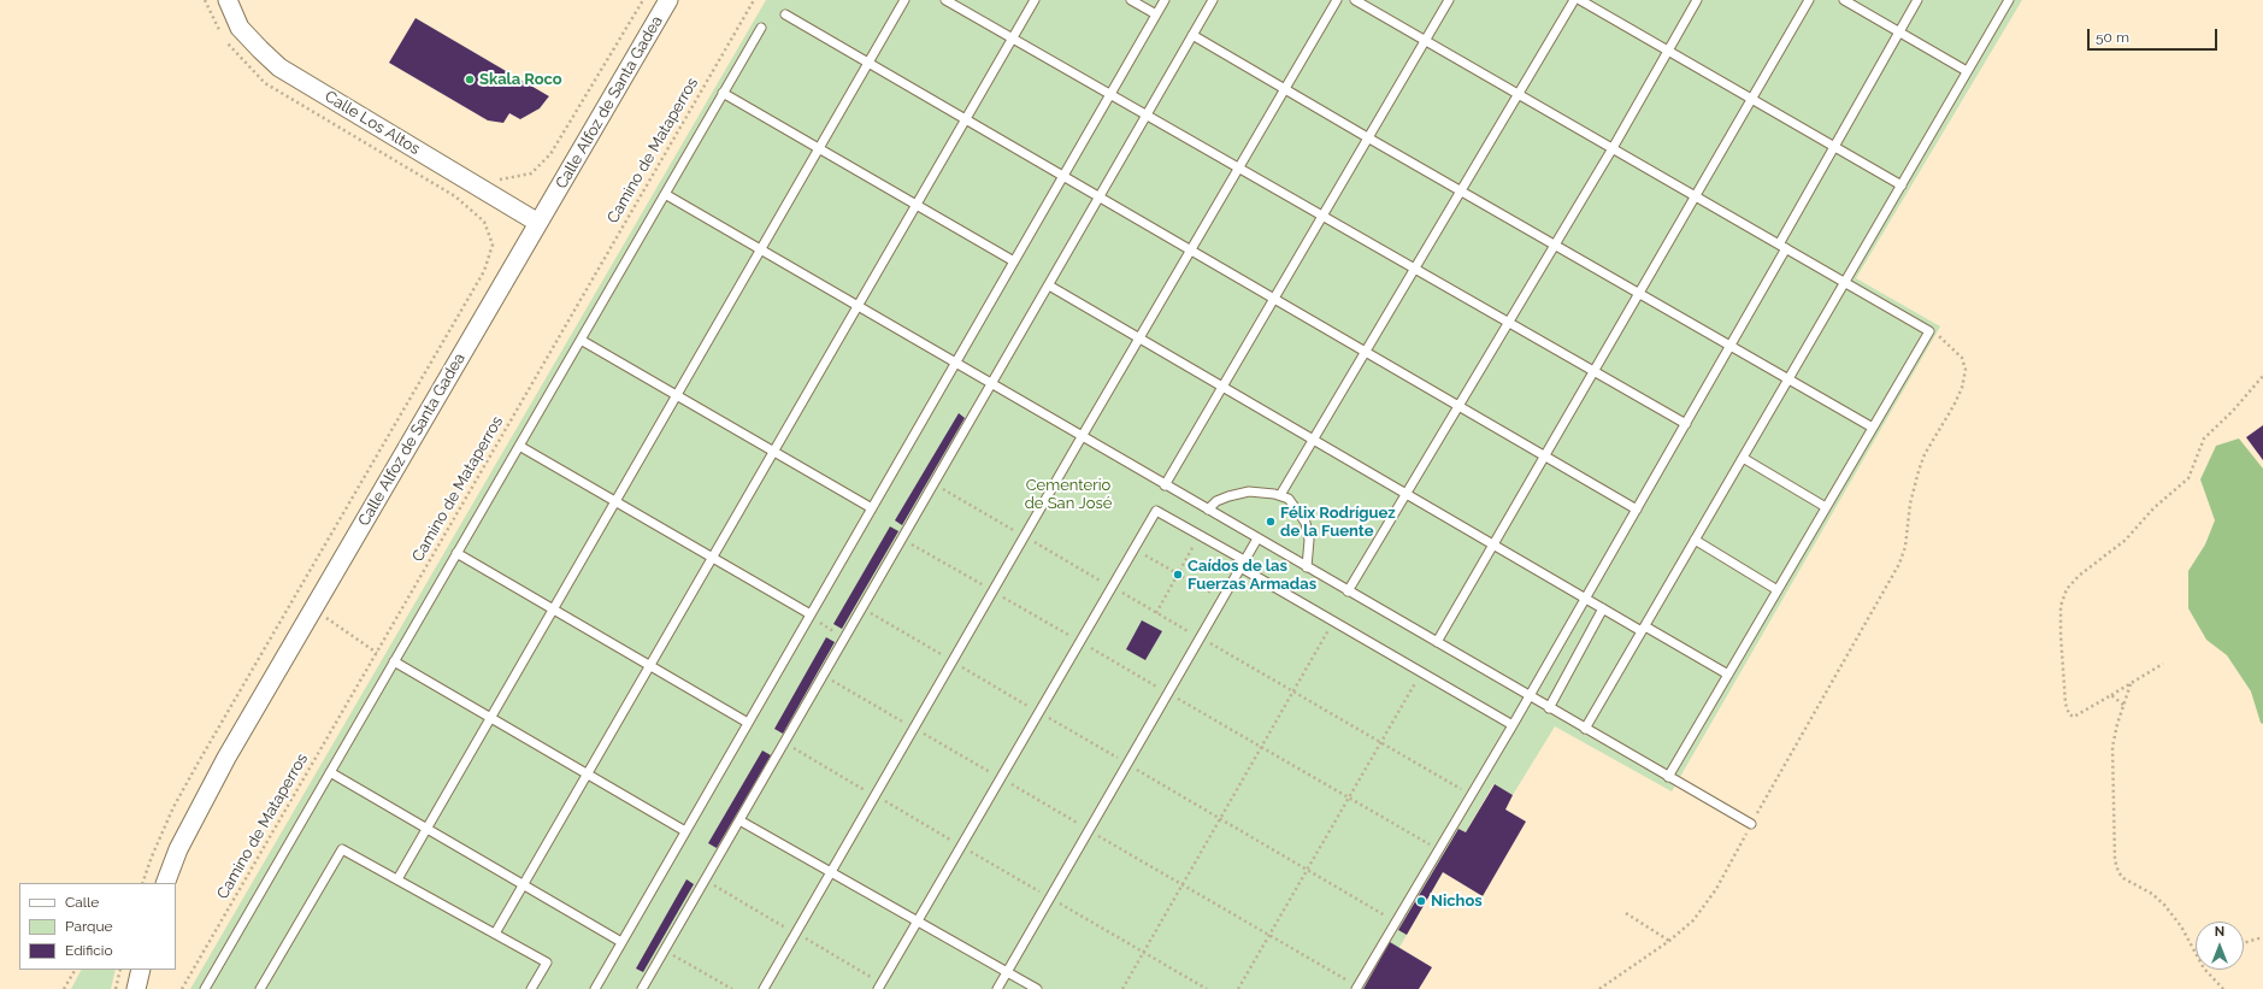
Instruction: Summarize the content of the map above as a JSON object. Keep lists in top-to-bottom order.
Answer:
{
  "streets": {
    "street": ["Calle Alfoz de Santa Gadea", "Calle Los Altos"],
    "path": ["Camino de Mataperros"]
  },
  "crossings": [
    ["Calle Alfoz de Santa Gadea", "Calle Los Altos"]
  ],
  "parks": ["Cementerio de San José"],
  "places": [
    "Skala Roco",
    "Félix Rodríguez de la Fuente",
    "Caídos de las Fuerzas Armadas",
    "Nichos"
  ],
  "legend": ["Calle", "Parque", "Edificio"],
  "scale_bar": "50 m",
  "north": "top"
}
